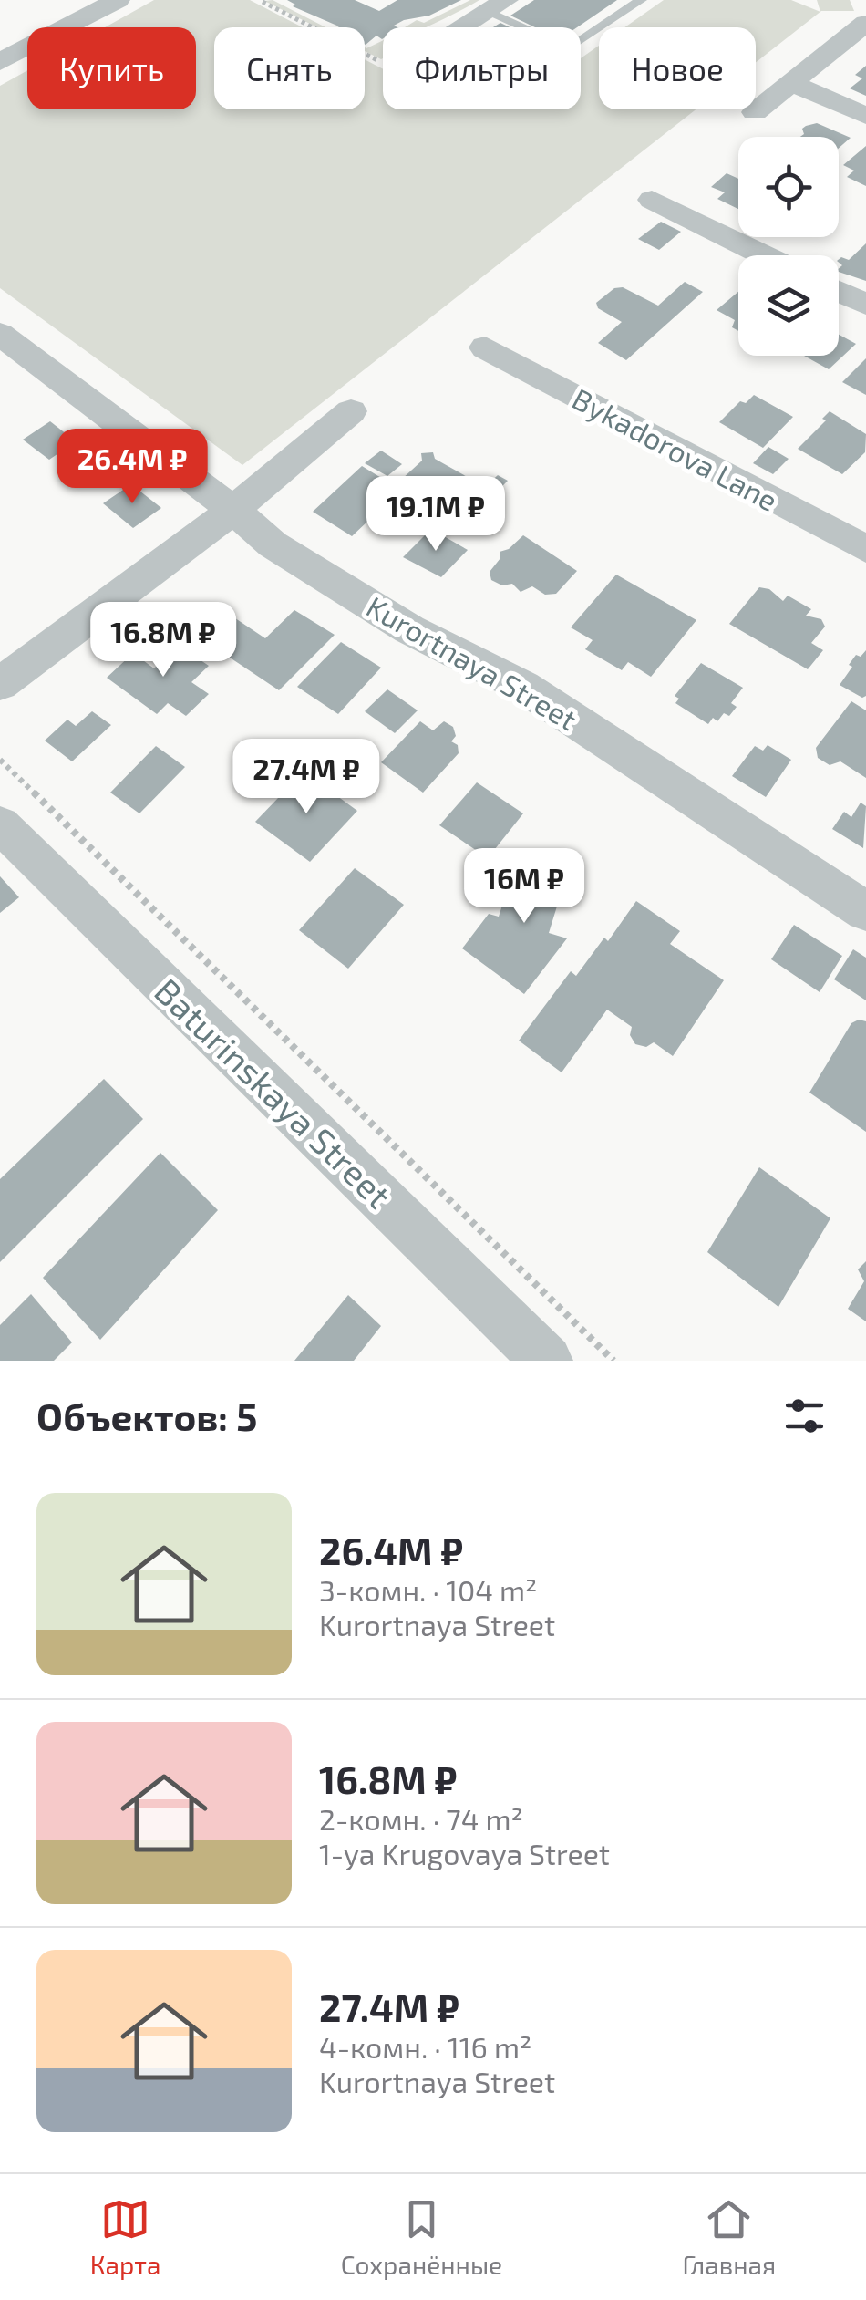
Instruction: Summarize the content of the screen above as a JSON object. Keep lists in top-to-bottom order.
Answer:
{
  "streets": {
    "street": ["Bykadorova Lane", "Kurortnaya Street", "Baturinskaya Street"]
  },
  "page": {
    "chip": [
      "Купить",
      "Снять",
      "Фильтры",
      "Новое"
    ],
    "price": [
      "26.4M ₽",
      "19.1M ₽",
      "16.8M ₽",
      "27.4M ₽",
      "16M ₽"
    ],
    "heading": "Объектов: 5",
    "list": [
      {
        "name": "26.4M ₽",
        "note": "3-комн. · 104 m² · Kurortnaya Street"
      },
      {
        "name": "16.8M ₽",
        "note": "2-комн. · 74 m² · 1-ya Krugovaya Street"
      },
      {
        "name": "27.4M ₽",
        "note": "4-комн. · 116 m² · Kurortnaya Street"
      }
    ],
    "tabs": ["Карта", "Сохранённые", "Главная"]
  }
}
